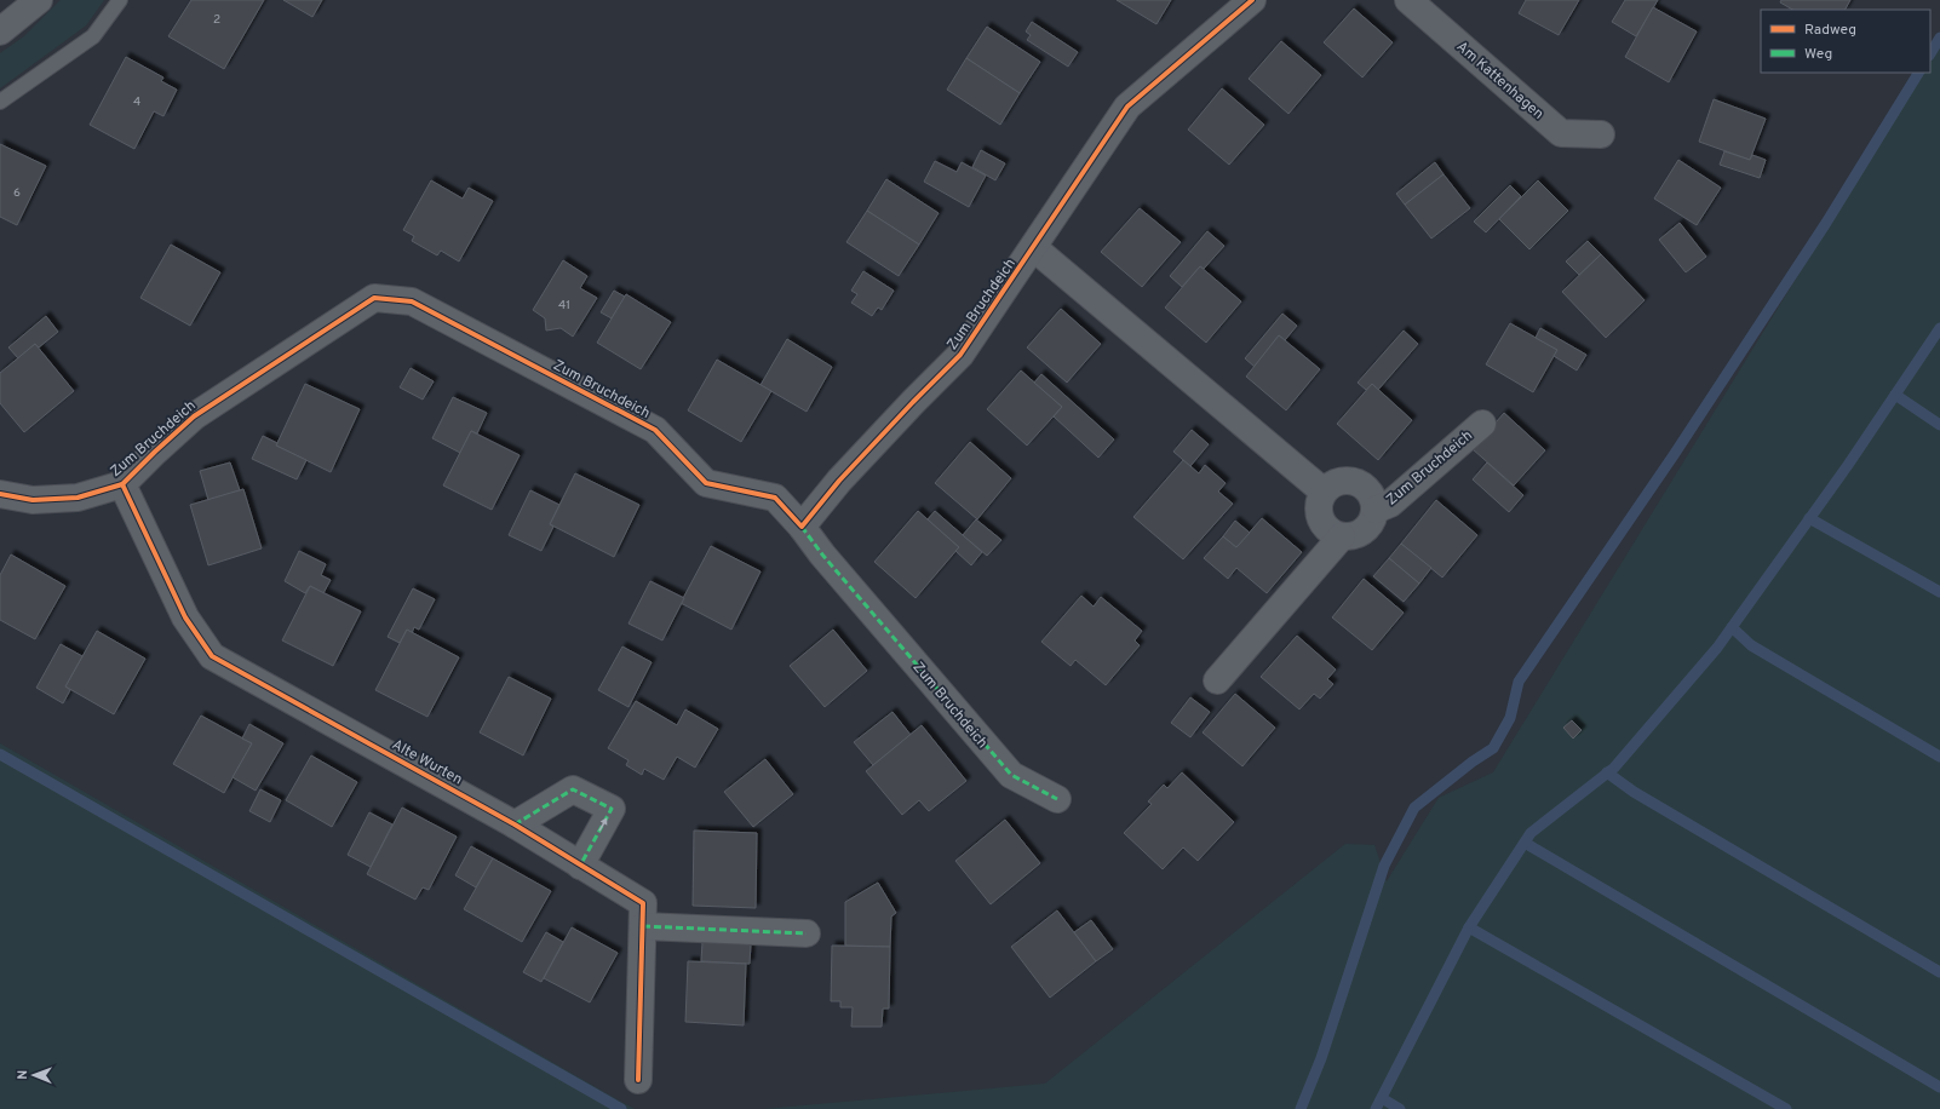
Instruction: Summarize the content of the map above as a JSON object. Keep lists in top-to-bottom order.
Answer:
{
  "streets": {
    "street": ["Am Kattenhagen", "Zum Bruchdeich", "Alte Wurten"]
  },
  "crossings": [
    ["Zum Bruchdeich", "Alte Wurten"]
  ],
  "house_numbers": [
    "2",
    "4",
    "6",
    "41"
  ],
  "legend": ["Radweg", "Weg"],
  "north": "left"
}
